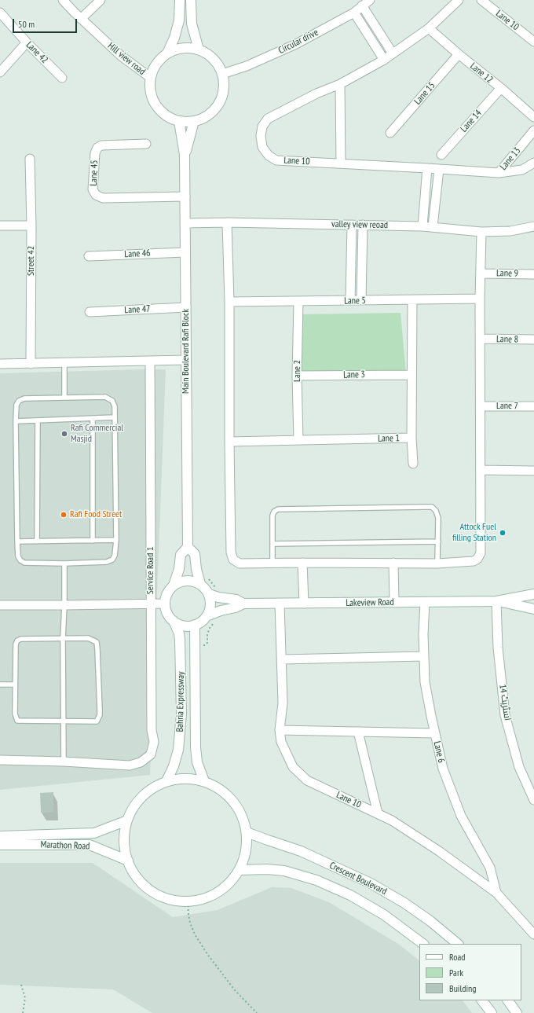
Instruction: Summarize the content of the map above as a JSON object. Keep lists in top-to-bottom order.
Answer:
{
  "streets": {
    "main road": [
      "Main Boulevard Rafi Block",
      "Lakeview Road",
      "Bahria Expressway",
      "Marathon Road",
      "Crescent Boulevard"
    ],
    "street": [
      "Lane 10",
      "Circular drive",
      "Lane 42",
      "Hill view road",
      "Lane 12",
      "Lane 15",
      "Lane 14",
      "Lane 13",
      "Lane 45",
      "valley view reoad",
      "Lane 46",
      "Street 42",
      "Lane 9",
      "Lane 5",
      "Lane 47",
      "Lane 8",
      "Lane 2",
      "Lane 3",
      "Lane 7",
      "Lane 1",
      "Service Road 1",
      "اسٹریٹ 14",
      "Lane 6"
    ]
  },
  "crossings": [
    ["Lane 10", "Lane 12"],
    ["Lane 10", "Lane 13"],
    ["Lane 10", "Lakeview Road"],
    ["Lane 10", "Lane 6"],
    ["Circular drive", "Hill view road"],
    ["Lane 12", "Lane 15"],
    ["Lane 12", "Lane 14"],
    ["Lane 45", "Main Boulevard Rafi Block"],
    ["valley view reoad", "Main Boulevard Rafi Block"],
    ["Lane 46", "Main Boulevard Rafi Block"],
    ["Lane 5", "Lane 2"],
    ["Lane 5", "Lane 1"],
    ["Lane 47", "Main Boulevard Rafi Block"],
    ["Lane 2", "Lane 3"],
    ["Lane 2", "Lane 1"],
    ["Lane 3", "Lane 1"],
    ["Lakeview Road", "اسٹریٹ 14"],
    ["Lakeview Road", "Lane 6"]
  ],
  "places": ["Rafi Commercial Masjid", "Rafi Food Street", "Attock Fuel filling Station"],
  "legend": ["Road", "Park", "Building"],
  "scale_bar": "50 m"
}
